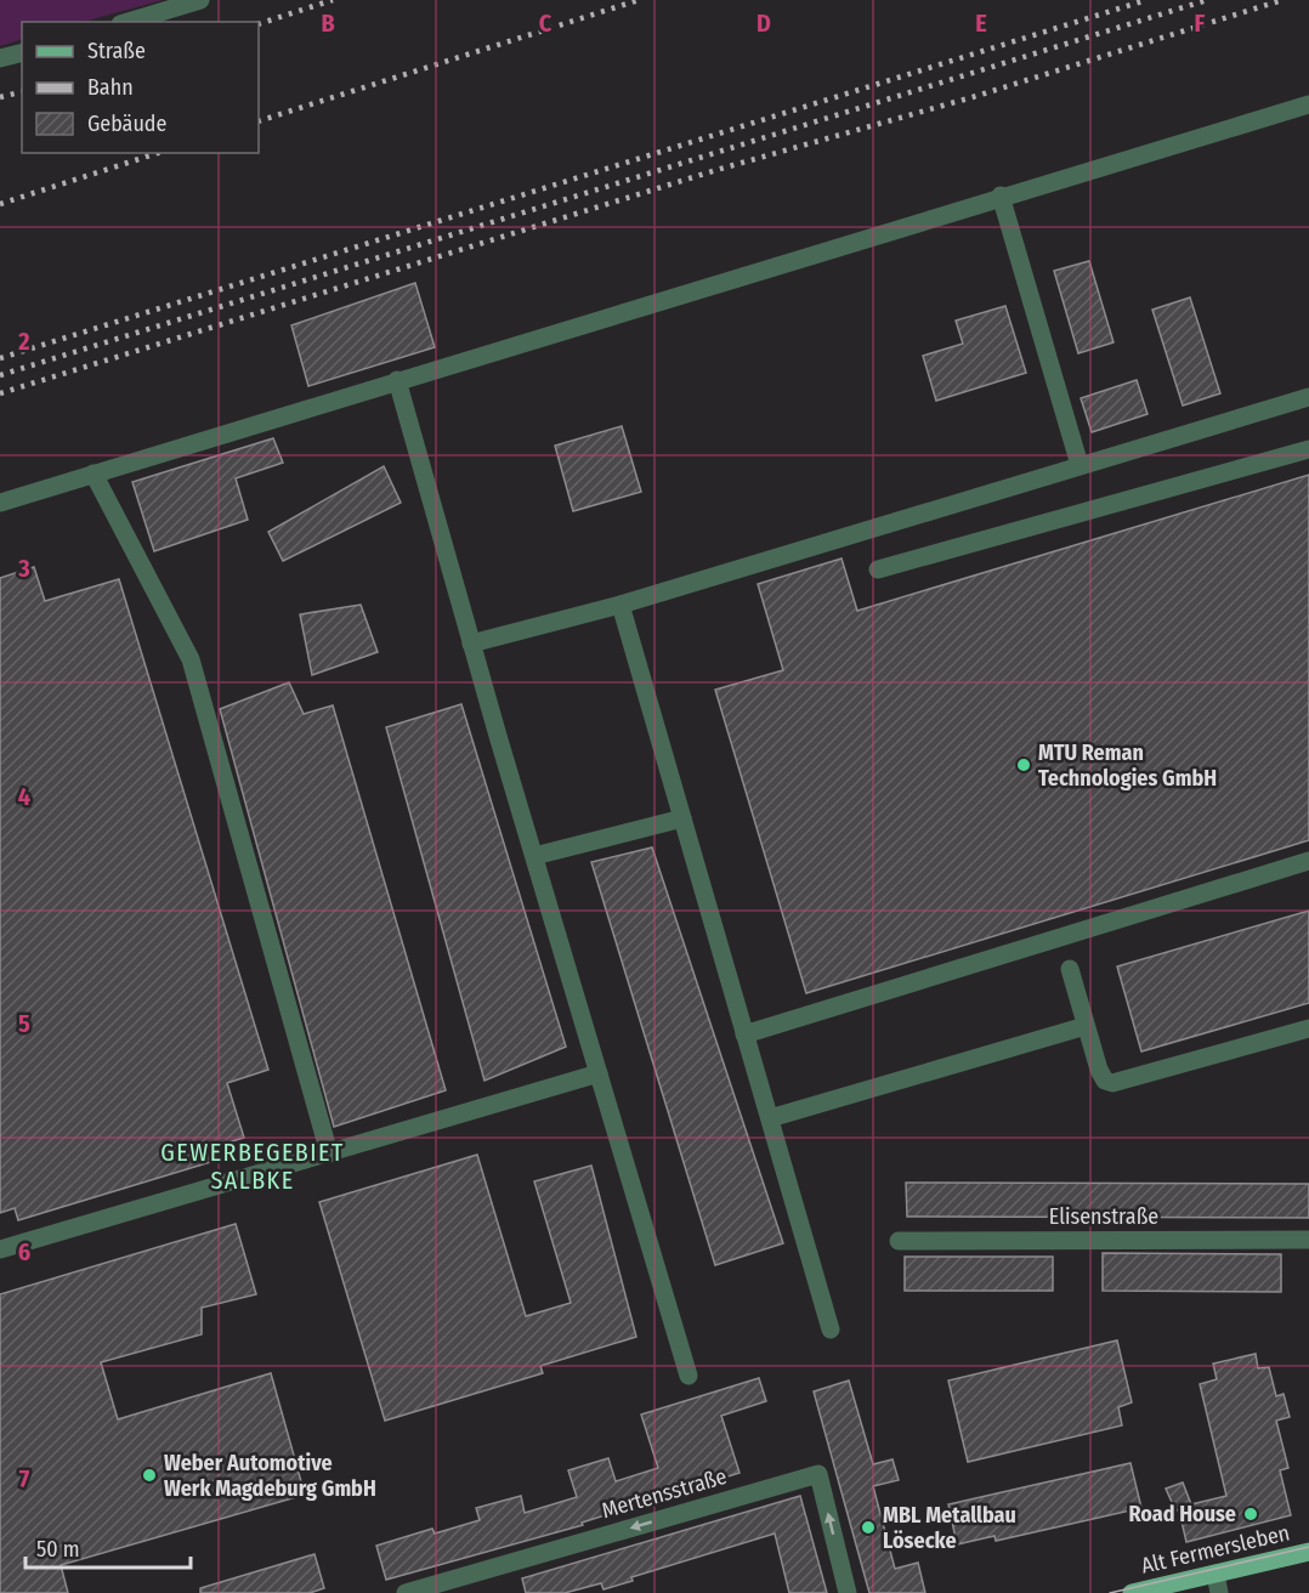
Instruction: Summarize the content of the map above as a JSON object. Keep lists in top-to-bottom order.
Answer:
{
  "streets": {
    "main road": ["Alt Fermersleben"],
    "street": ["Elisenstraße", "Mertensstraße"]
  },
  "one_way": ["Mertensstraße"],
  "districts": ["GEWERBEGEBIET SALBKE"],
  "places": [
    "MTU Reman Technologies GmbH",
    "Weber Automotive Werk Magdeburg GmbH",
    "Road House",
    "MBL Metallbau Lösecke"
  ],
  "legend": ["Straße", "Bahn", "Gebäude"],
  "scale_bar": "50 m",
  "grid": {
    "columns": [
      "B",
      "C",
      "D",
      "E",
      "F"
    ],
    "rows": [
      "2",
      "3",
      "4",
      "5",
      "6",
      "7"
    ]
  }
}
